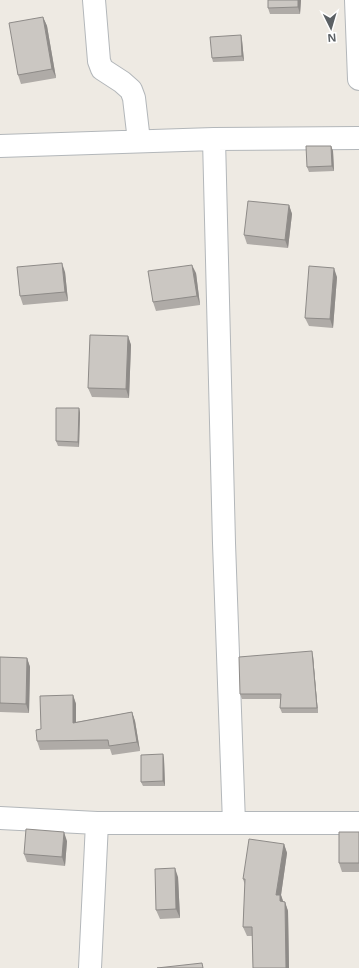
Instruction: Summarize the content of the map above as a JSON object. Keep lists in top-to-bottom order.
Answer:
{
  "north": "bottom"
}
